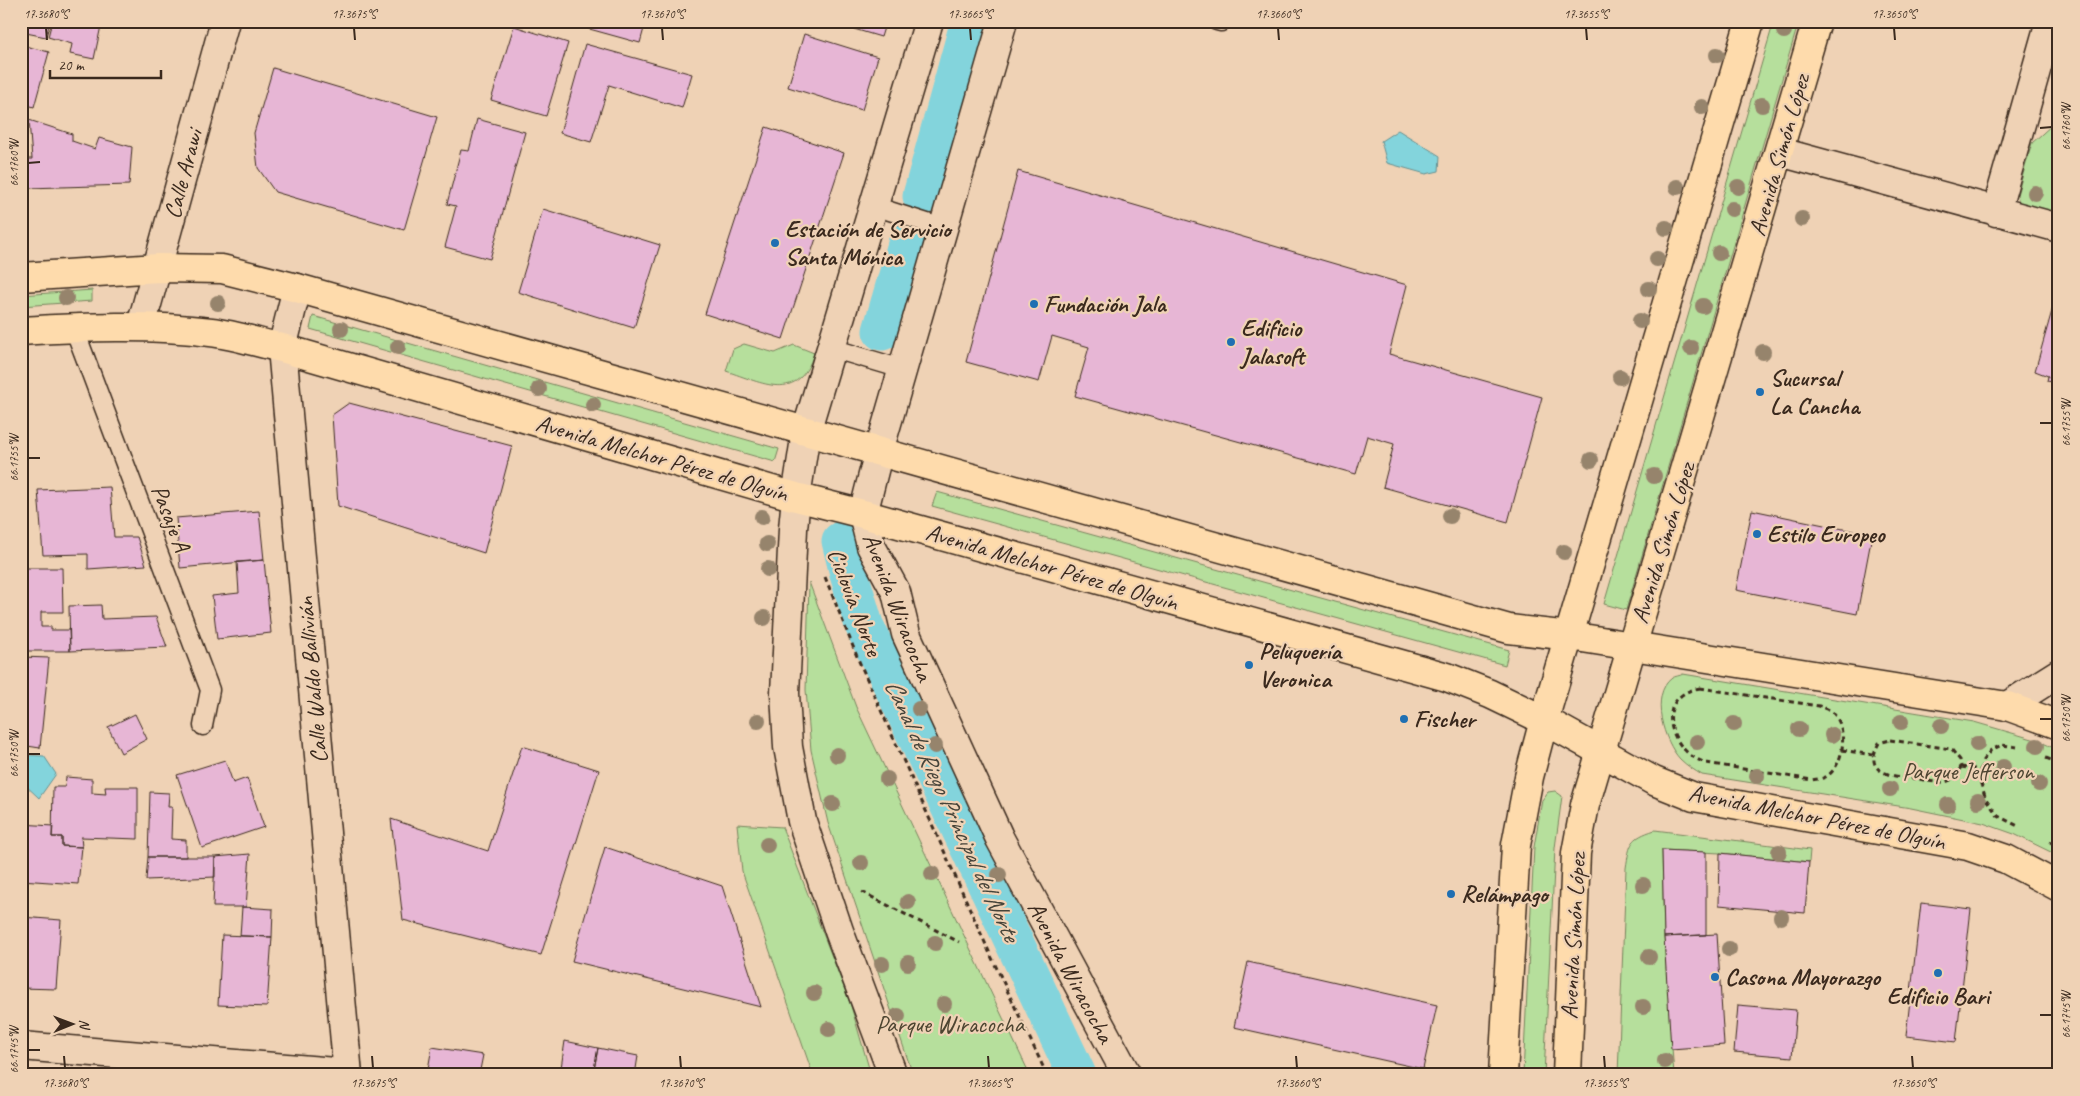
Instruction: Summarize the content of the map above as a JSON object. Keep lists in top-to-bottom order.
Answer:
{
  "streets": {
    "main road": ["Avenida Simón López", "Avenida Melchor Pérez de Olguín"],
    "street": ["Calle Arawi", "Avenida Wiracocha", "Calle Waldo Ballivián"],
    "lane": ["Pasaje A"],
    "path": ["Ciclovía Norte"]
  },
  "crossings": [
    ["Avenida Simón López", "Avenida Melchor Pérez de Olguín"],
    ["Calle Arawi", "Avenida Melchor Pérez de Olguín"],
    ["Avenida Melchor Pérez de Olguín", "Pasaje A"],
    ["Avenida Melchor Pérez de Olguín", "Avenida Wiracocha"],
    ["Avenida Melchor Pérez de Olguín", "Calle Waldo Ballivián"]
  ],
  "water": ["Canal de Riego Principal del Norte"],
  "parks": ["Parque Jefferson", "Parque Wiracocha"],
  "places": [
    "Estación de Servicio Santa Mónica",
    "Fundación Jala",
    "Edificio Jalasoft",
    "Sucursal La Cancha",
    "Estilo Europeo",
    "Peluquería Veronica",
    "Fischer",
    "Relámpago",
    "Edificio Bari",
    "Casona Mayorazgo"
  ],
  "scale_bar": "20 m",
  "north": "right",
  "coordinates": [
    "17.3680°S",
    "17.3675°S",
    "17.3670°S",
    "17.3665°S",
    "17.3660°S",
    "17.3655°S",
    "17.3650°S",
    "66.1760°W",
    "66.1755°W",
    "66.1750°W",
    "66.1745°W"
  ]
}
